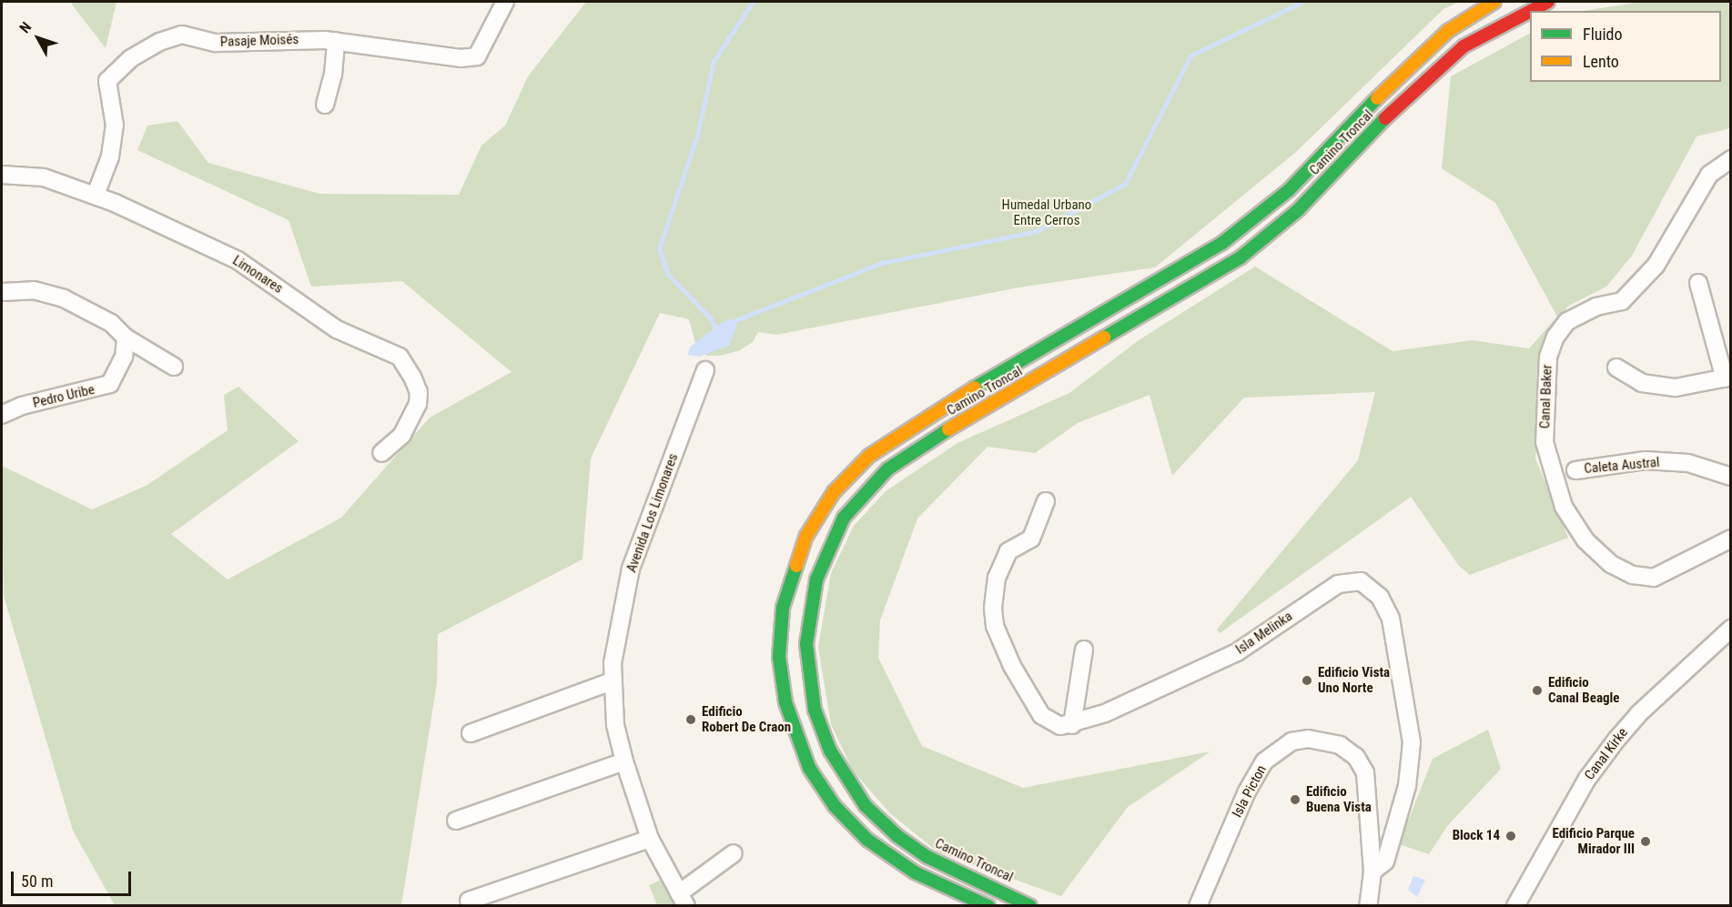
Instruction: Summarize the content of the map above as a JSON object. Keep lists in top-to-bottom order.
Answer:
{
  "streets": {
    "main road": ["Camino Troncal"],
    "street": [
      "Pasaje Moisés",
      "Limonares",
      "Pedro Uribe",
      "Canal Baker",
      "Caleta Austral",
      "Avenida Los Limonares",
      "Isla Melinka",
      "Canal Kirke",
      "Isla Picton"
    ]
  },
  "crossings": [
    ["Pasaje Moisés", "Limonares"],
    ["Isla Melinka", "Isla Picton"]
  ],
  "parks": ["Humedal Urbano Entre Cerros"],
  "places": [
    "Edificio Vista Uno Norte",
    "Edificio Canal Beagle",
    "Edificio Robert De Craon",
    "Edificio Buena Vista",
    "Block 14",
    "Edificio Parque Mirador III"
  ],
  "legend": ["Fluido", "Lento"],
  "scale_bar": "50 m",
  "north": "top left"
}
